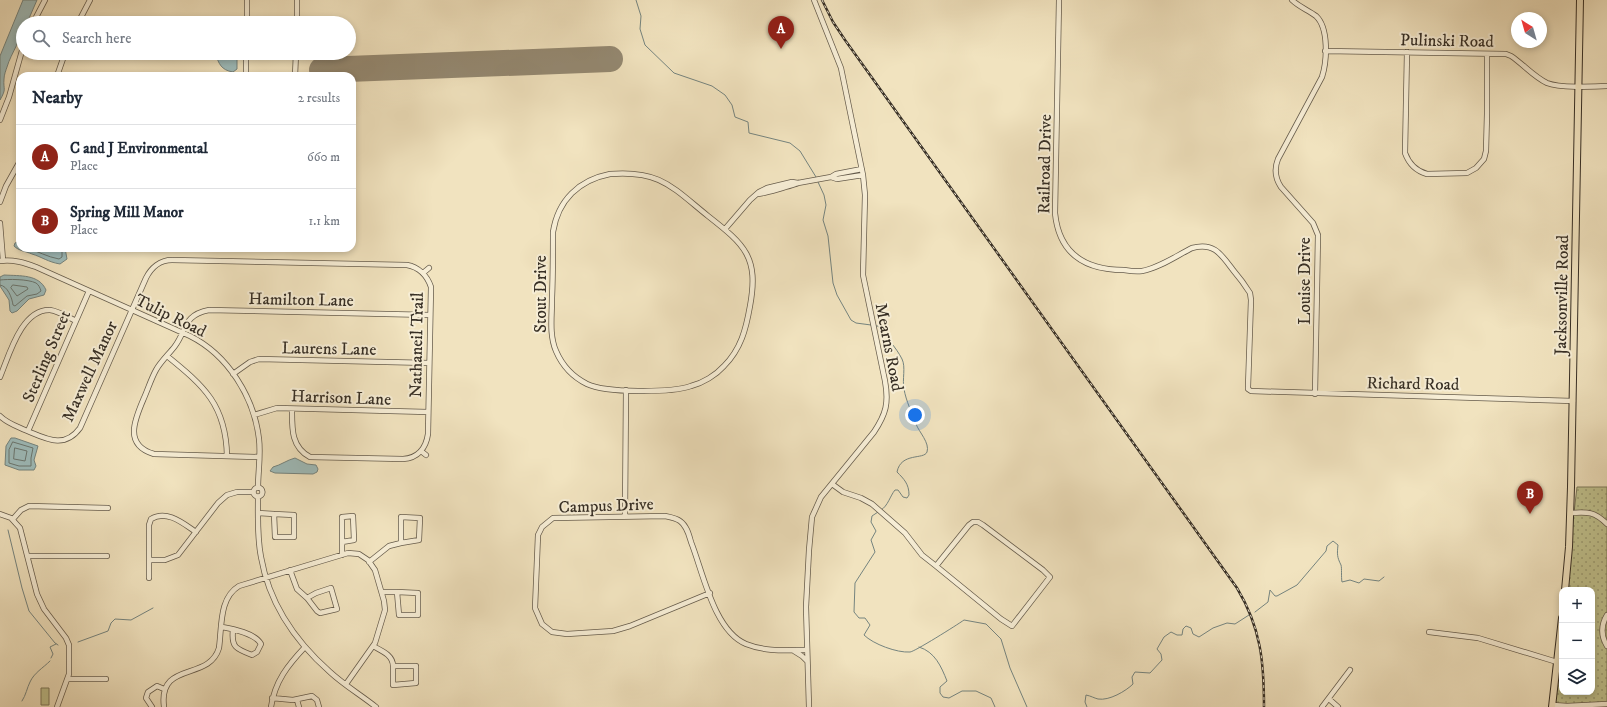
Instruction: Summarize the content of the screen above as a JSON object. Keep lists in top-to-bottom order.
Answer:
{
  "streets": {
    "main road": ["Jacksonville Road"],
    "street": [
      "Pulinski Road",
      "Railroad Drive",
      "Louise Drive",
      "Stout Drive",
      "Hamilton Lane",
      "Tulip Road",
      "Nathaneil Trail",
      "Mearns Road",
      "Laurens Lane",
      "Sterling Street",
      "Maxwell Manor",
      "Richard Road",
      "Harrison Lane",
      "Campus Drive"
    ]
  },
  "crossings": [
    ["Pulinski Road", "Louise Drive"],
    ["Pulinski Road", "Jacksonville Road"],
    ["Railroad Drive", "Richard Road"],
    ["Louise Drive", "Richard Road"],
    ["Jacksonville Road", "Richard Road"],
    ["Hamilton Lane", "Tulip Road"],
    ["Hamilton Lane", "Nathaneil Trail"],
    ["Tulip Road", "Nathaneil Trail"],
    ["Tulip Road", "Laurens Lane"],
    ["Tulip Road", "Sterling Street"],
    ["Tulip Road", "Maxwell Manor"],
    ["Tulip Road", "Harrison Lane"],
    ["Nathaneil Trail", "Laurens Lane"],
    ["Nathaneil Trail", "Maxwell Manor"],
    ["Nathaneil Trail", "Harrison Lane"],
    ["Mearns Road", "Campus Drive"],
    ["Sterling Street", "Maxwell Manor"]
  ],
  "north": "top left",
  "page": {
    "pins": ["A", "B"],
    "search": "Search here",
    "heading": ["Nearby", "2 results"],
    "list": [
      {
        "mark": "A",
        "name": "C and J Environmental",
        "note": "Place",
        "value": "660 m"
      },
      {
        "mark": "B",
        "name": "Spring Mill Manor",
        "note": "Place",
        "value": "1.1 km"
      }
    ],
    "map_buttons": ["+", "−"]
  }
}
